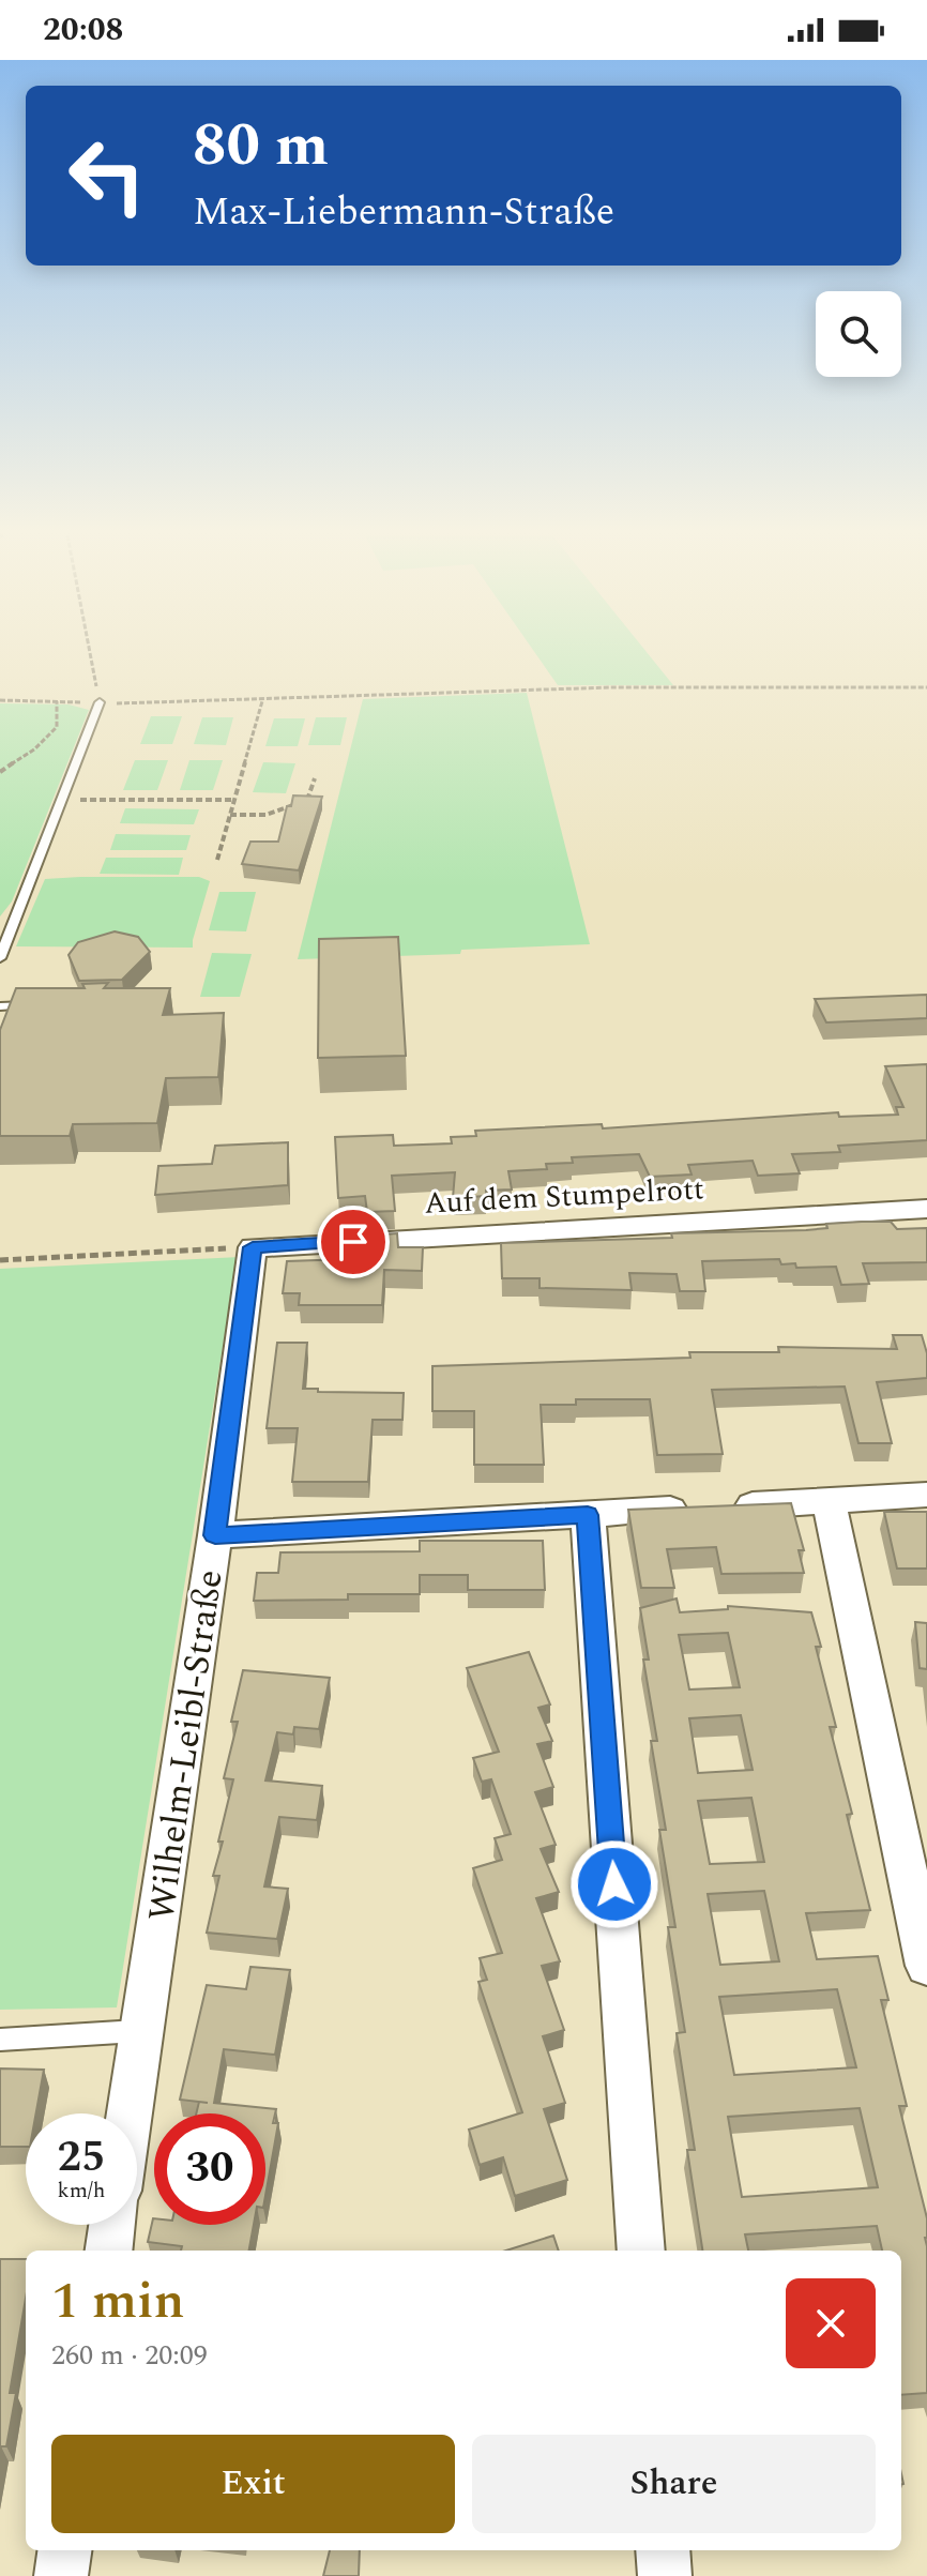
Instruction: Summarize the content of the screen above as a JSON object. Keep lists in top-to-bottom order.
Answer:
{
  "streets": {
    "street": ["Auf dem Stumpelrott", "Wilhelm-Leibl-Straße"]
  },
  "crossings": [
    ["Auf dem Stumpelrott", "Wilhelm-Leibl-Straße"]
  ],
  "page": {
    "status": "20:08",
    "turn": ["80 m", "Max-Liebermann-Straße"],
    "speed": "25 km/h",
    "limit": "30",
    "heading": ["1 min", "260 m · 20:09"],
    "buttons": ["Exit", "Share"]
  }
}
